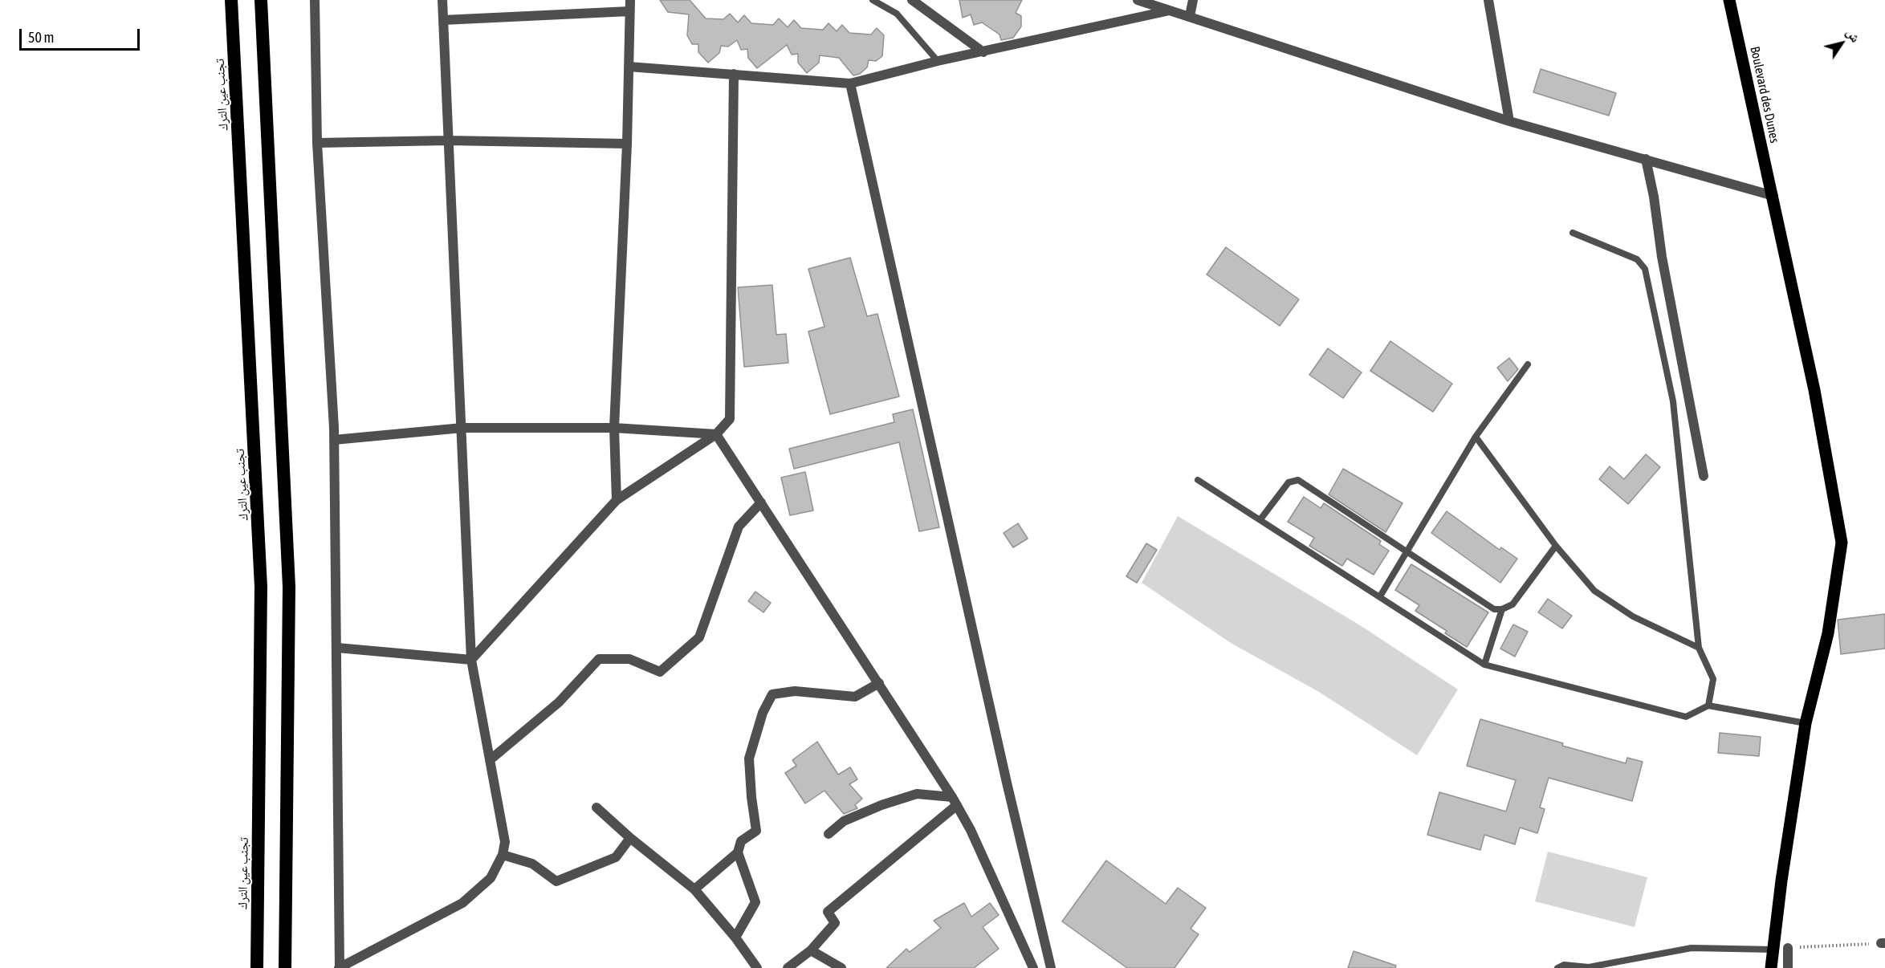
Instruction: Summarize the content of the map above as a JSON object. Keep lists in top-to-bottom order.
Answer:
{
  "streets": {
    "highway": ["تجنب عين الترك"],
    "main road": ["Boulevard des Dunes"]
  },
  "scale_bar": "50 m",
  "north": "top right"
}
